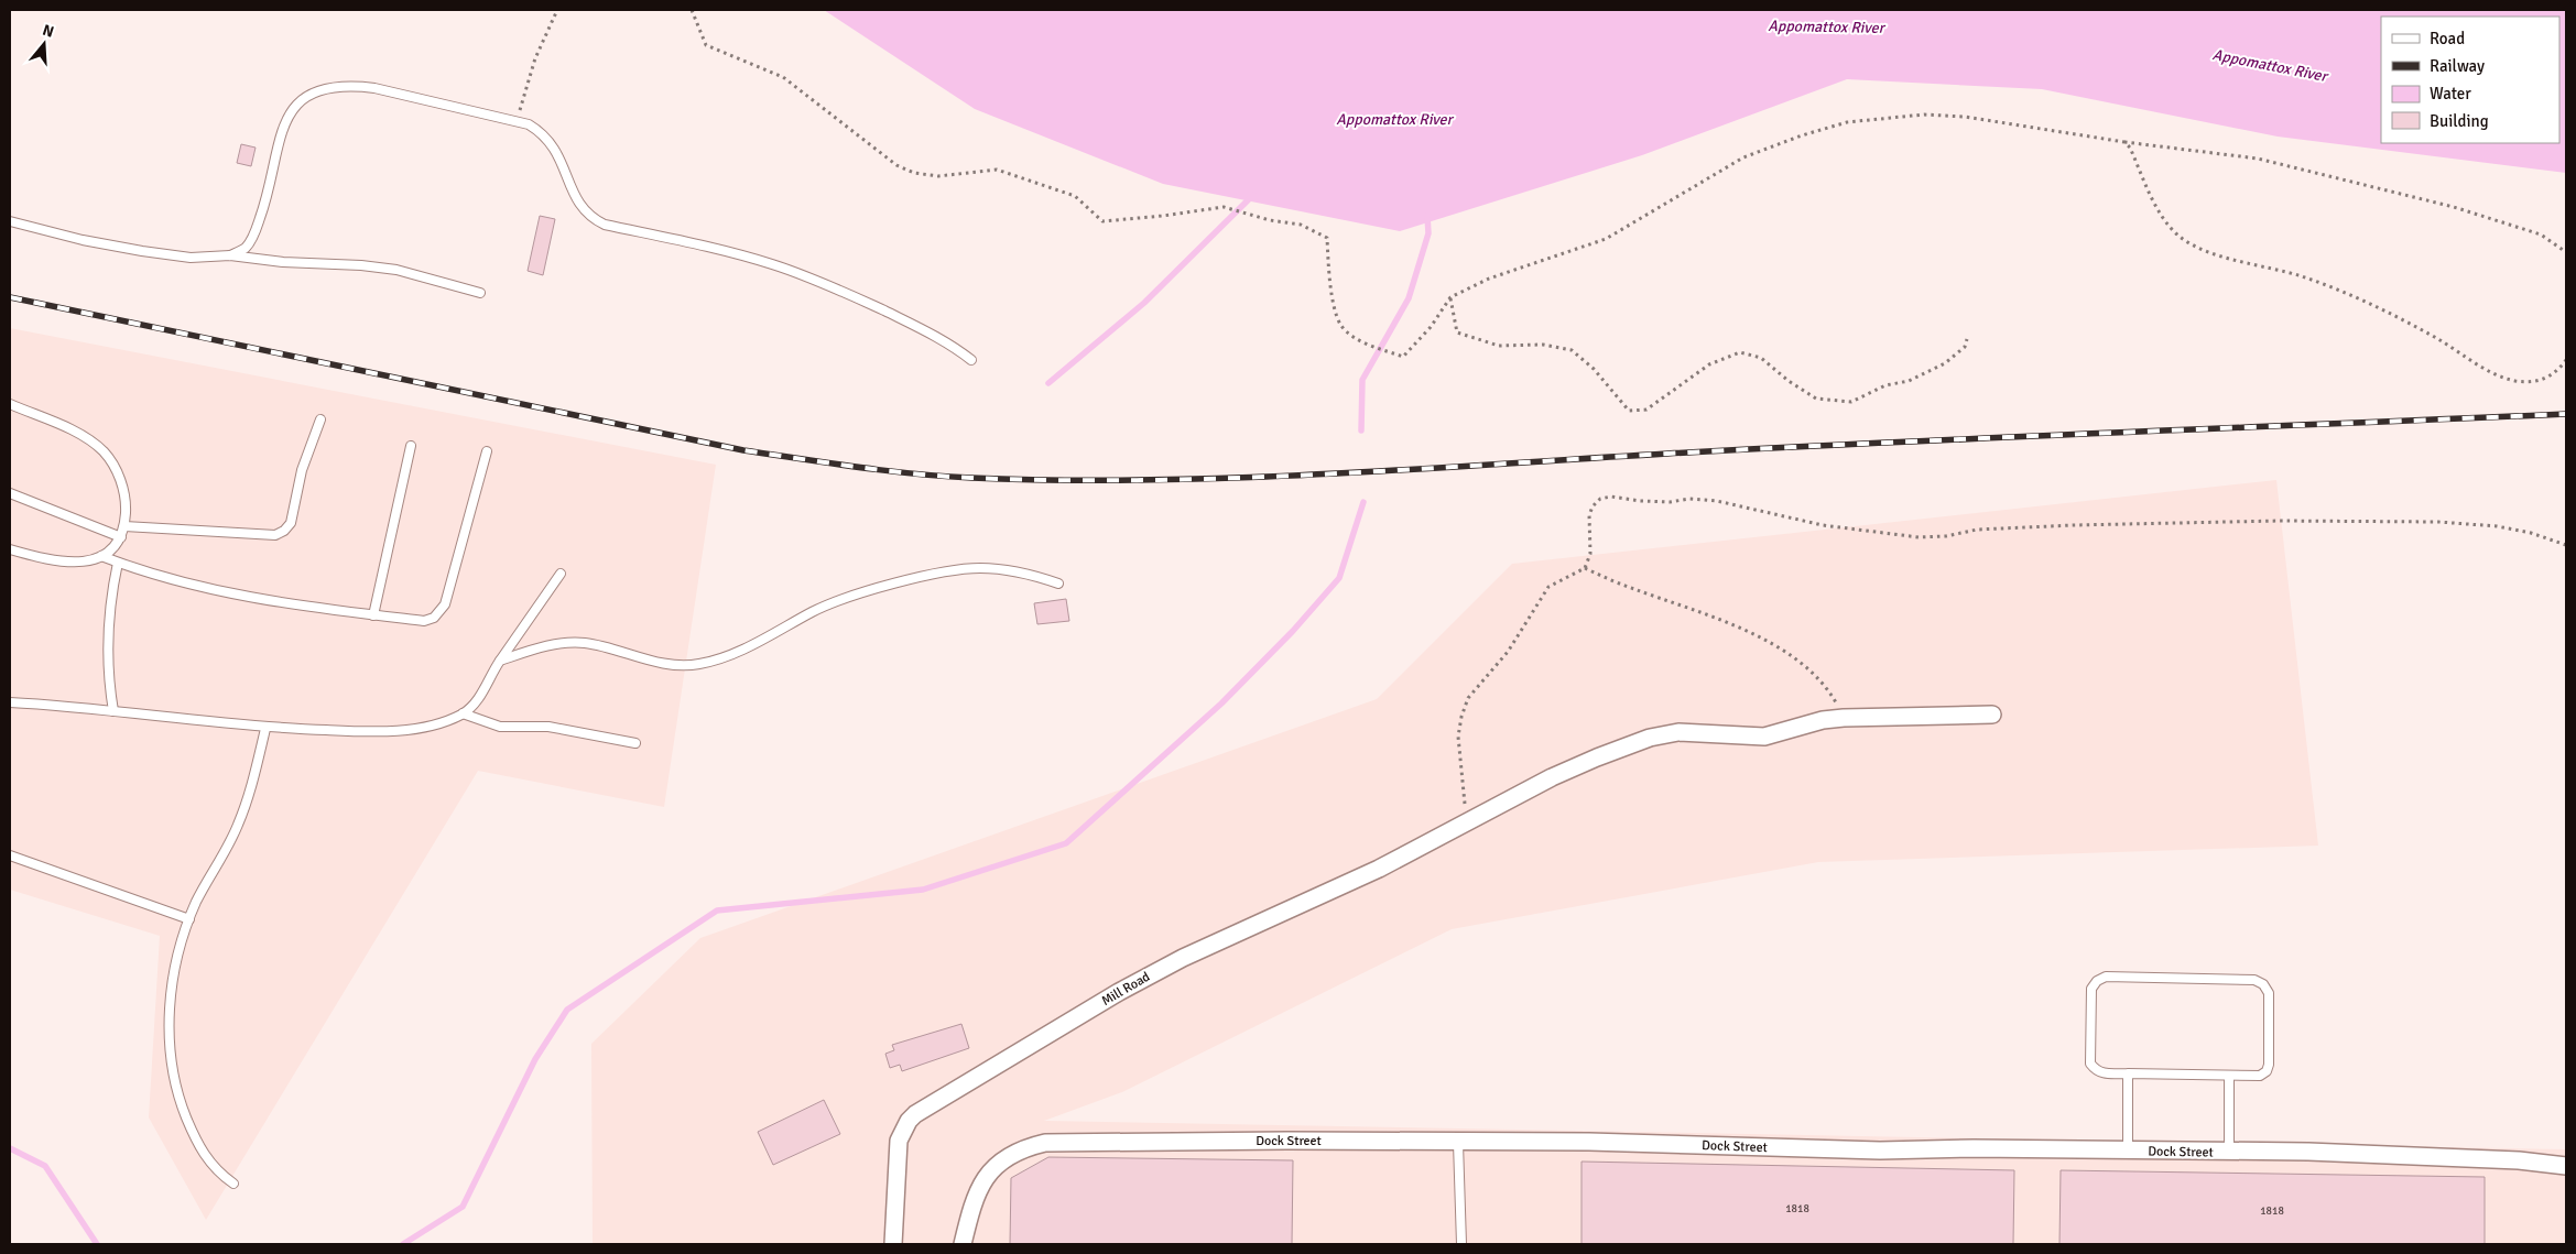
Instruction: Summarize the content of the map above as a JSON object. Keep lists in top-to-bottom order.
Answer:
{
  "streets": {
    "street": ["Mill Road", "Dock Street"]
  },
  "water": ["Appomattox River"],
  "house_numbers": ["1818", "1818"],
  "legend": [
    "Road",
    "Railway",
    "Water",
    "Building"
  ],
  "north": "top"
}
